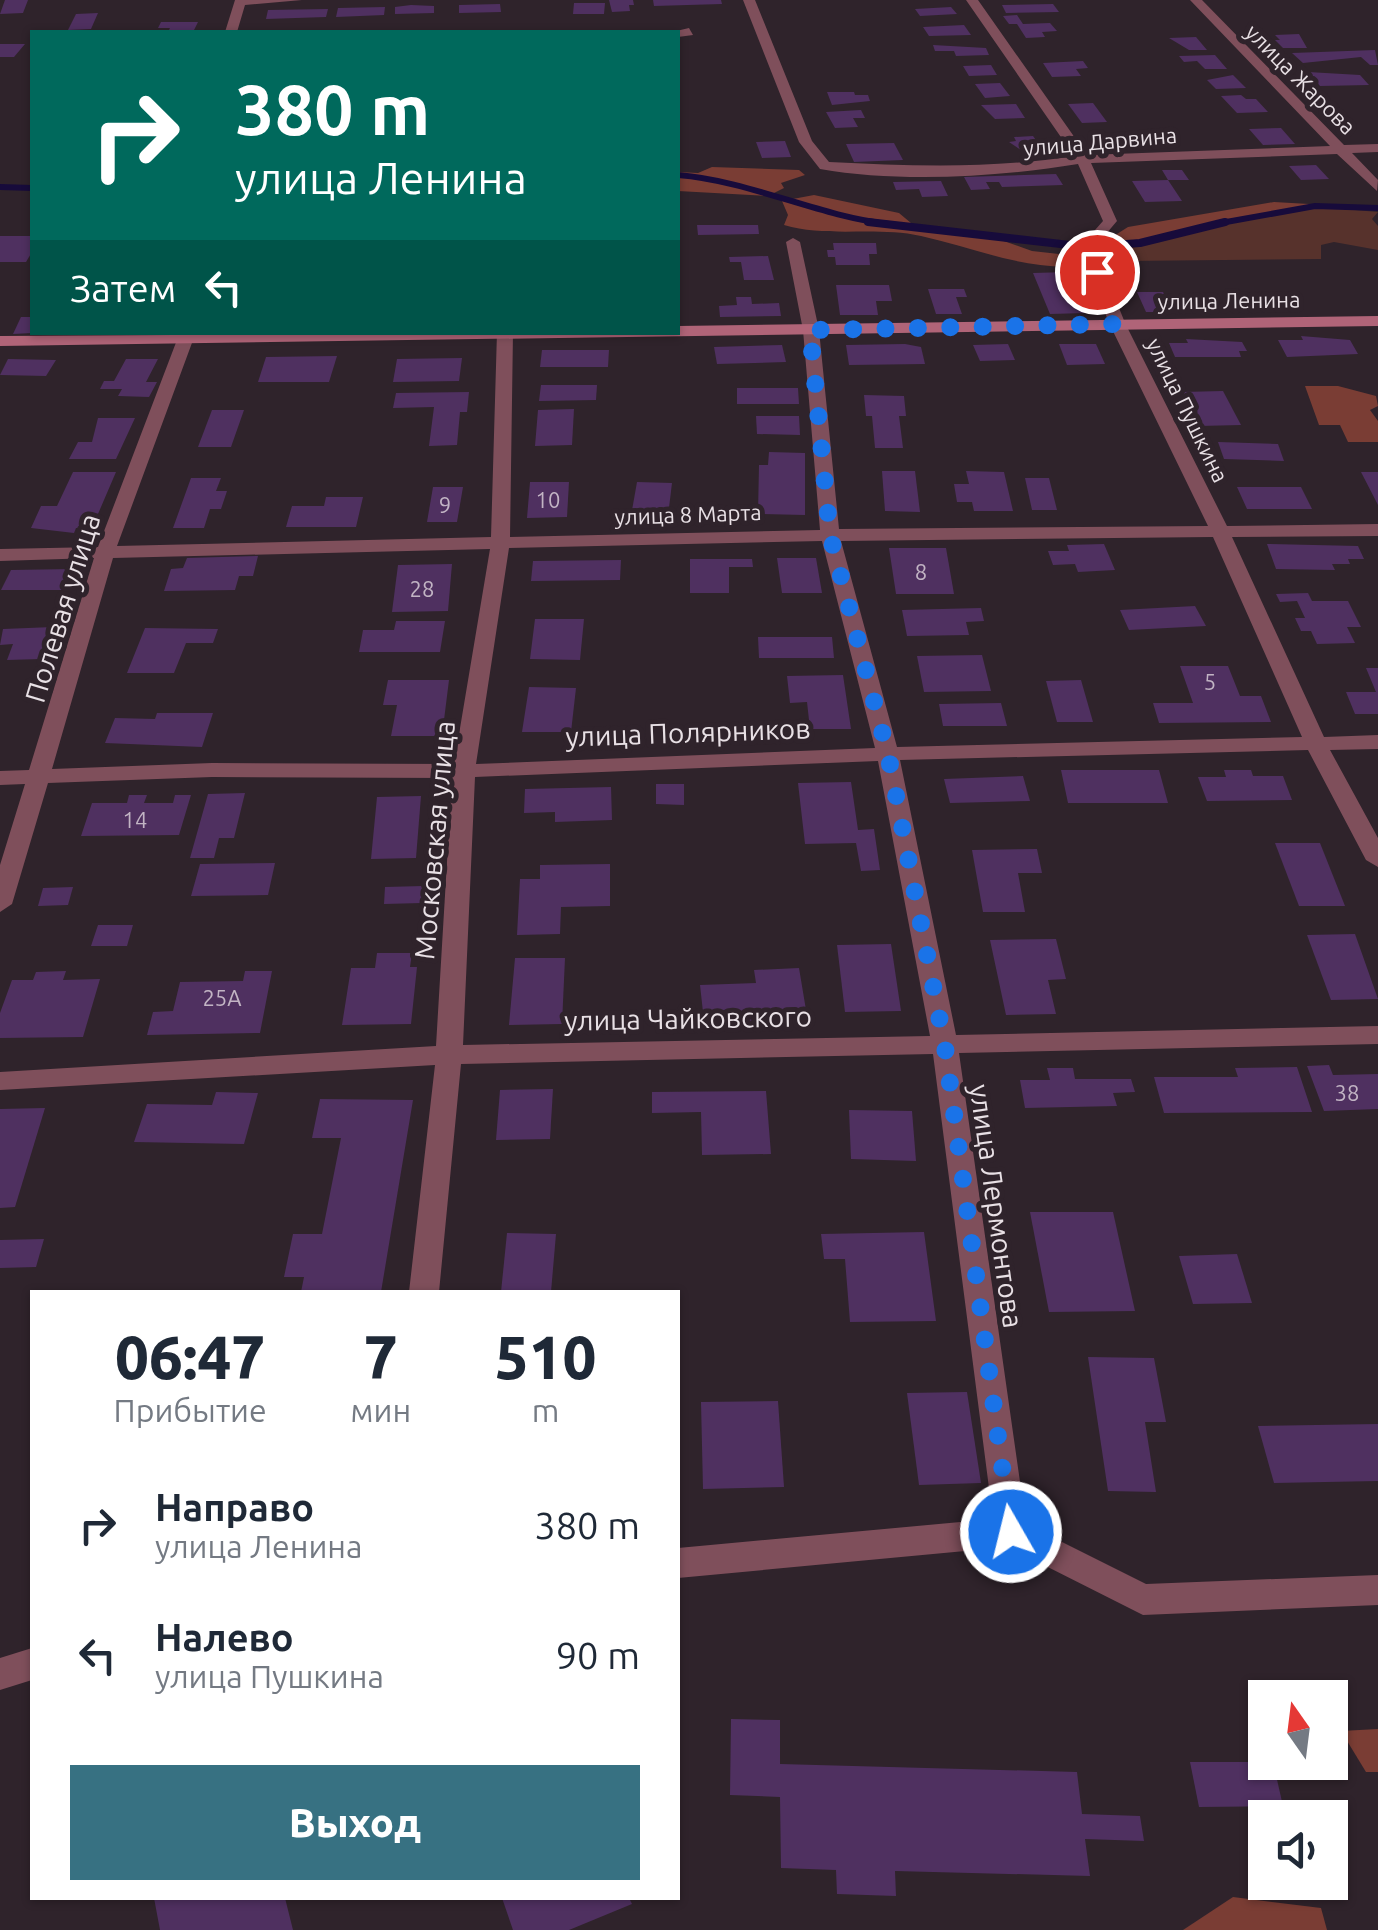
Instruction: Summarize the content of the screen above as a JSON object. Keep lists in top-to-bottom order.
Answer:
{
  "streets": {
    "street": [
      "улица Жарова",
      "улица Дарвина",
      "улица Ленина",
      "улица Пушкина",
      "улица 8 Марта",
      "Полевая улица",
      "улица Полярников",
      "Московская улица",
      "улица Чайковского",
      "улица Лермонтова"
    ]
  },
  "crossings": [
    ["улица Жарова", "улица Дарвина"],
    ["улица Дарвина", "улица Пушкина"],
    ["улица Ленина", "улица Пушкина"],
    ["улица Ленина", "Полевая улица"],
    ["улица Ленина", "улица Лермонтова"],
    ["улица Пушкина", "улица 8 Марта"],
    ["улица Пушкина", "улица Полярников"],
    ["улица 8 Марта", "Полевая улица"],
    ["улица 8 Марта", "Московская улица"],
    ["улица 8 Марта", "улица Лермонтова"],
    ["Полевая улица", "улица Полярников"],
    ["улица Полярников", "Московская улица"],
    ["улица Полярников", "улица Лермонтова"],
    ["Московская улица", "улица Чайковского"],
    ["улица Чайковского", "улица Лермонтова"]
  ],
  "house_numbers": [
    "10",
    "9",
    "8",
    "28",
    "5",
    "14",
    "25А",
    "38"
  ],
  "north": "top",
  "page": {
    "turn": ["380 m", "улица Ленина"],
    "then": "Затем",
    "eta": [
      "06:47",
      "Прибытие",
      "7",
      "мин",
      "510",
      "m"
    ],
    "list": [
      {
        "name": "Направо",
        "note": "улица Ленина",
        "value": "380 m"
      },
      {
        "name": "Налево",
        "note": "улица Пушкина",
        "value": "90 m"
      }
    ],
    "buttons": "Выход"
  }
}
